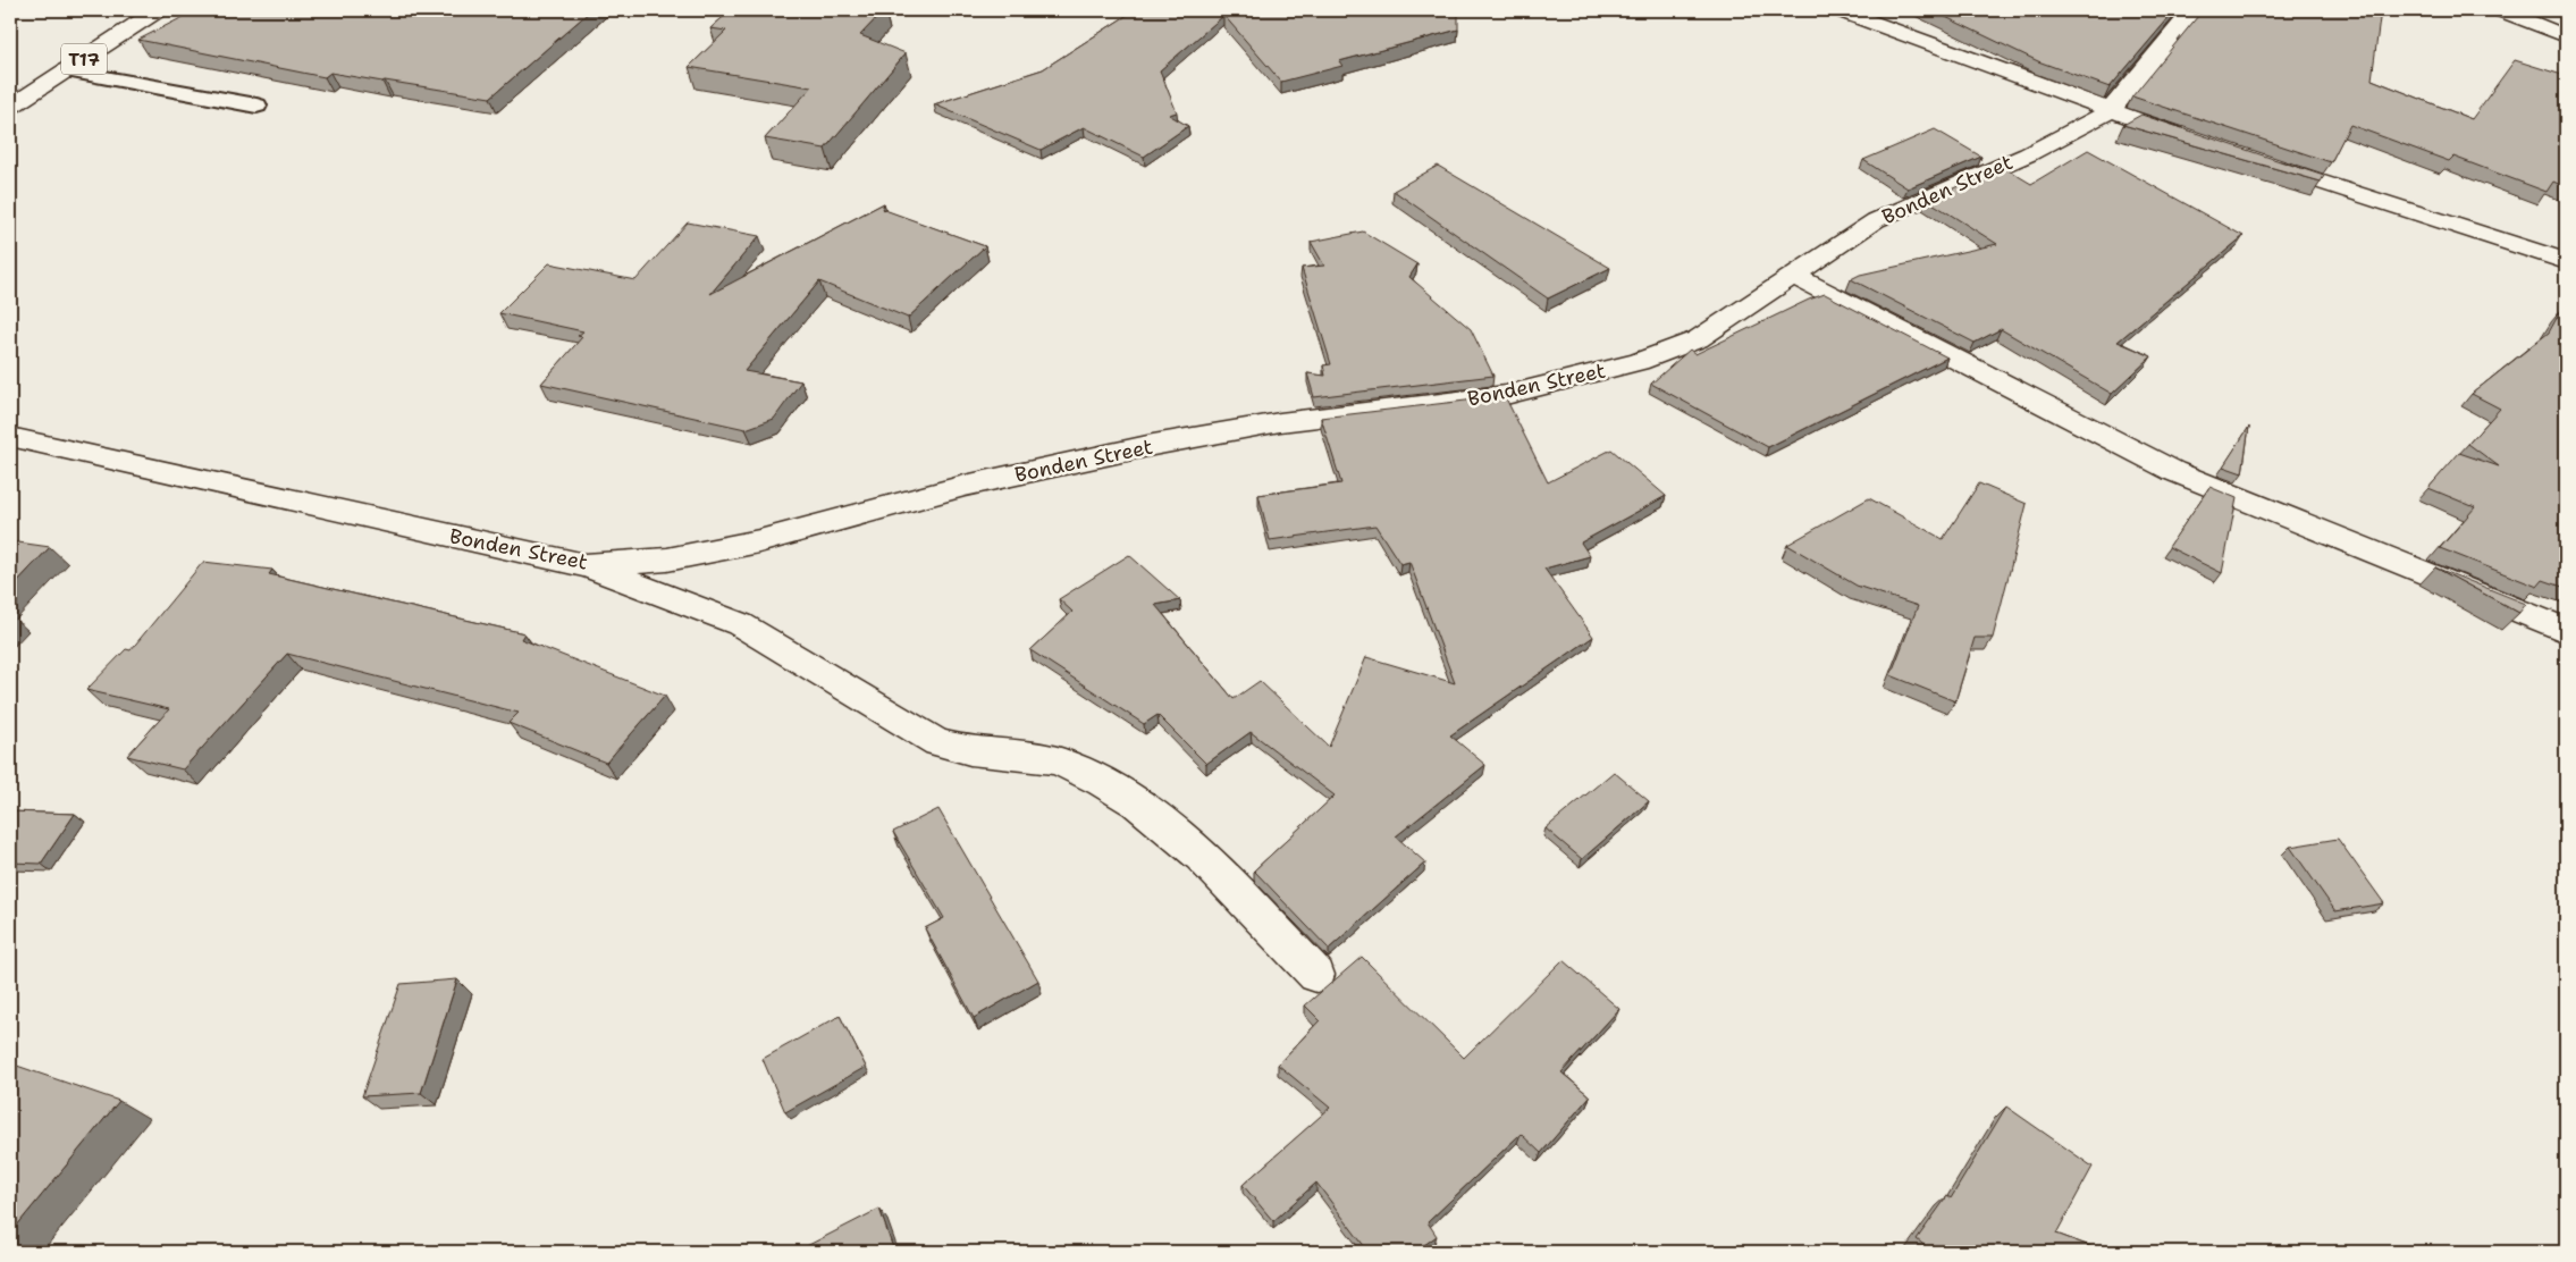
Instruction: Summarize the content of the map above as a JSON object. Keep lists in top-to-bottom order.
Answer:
{
  "streets": {
    "street": ["T17", "Bonden Street"]
  }
}
